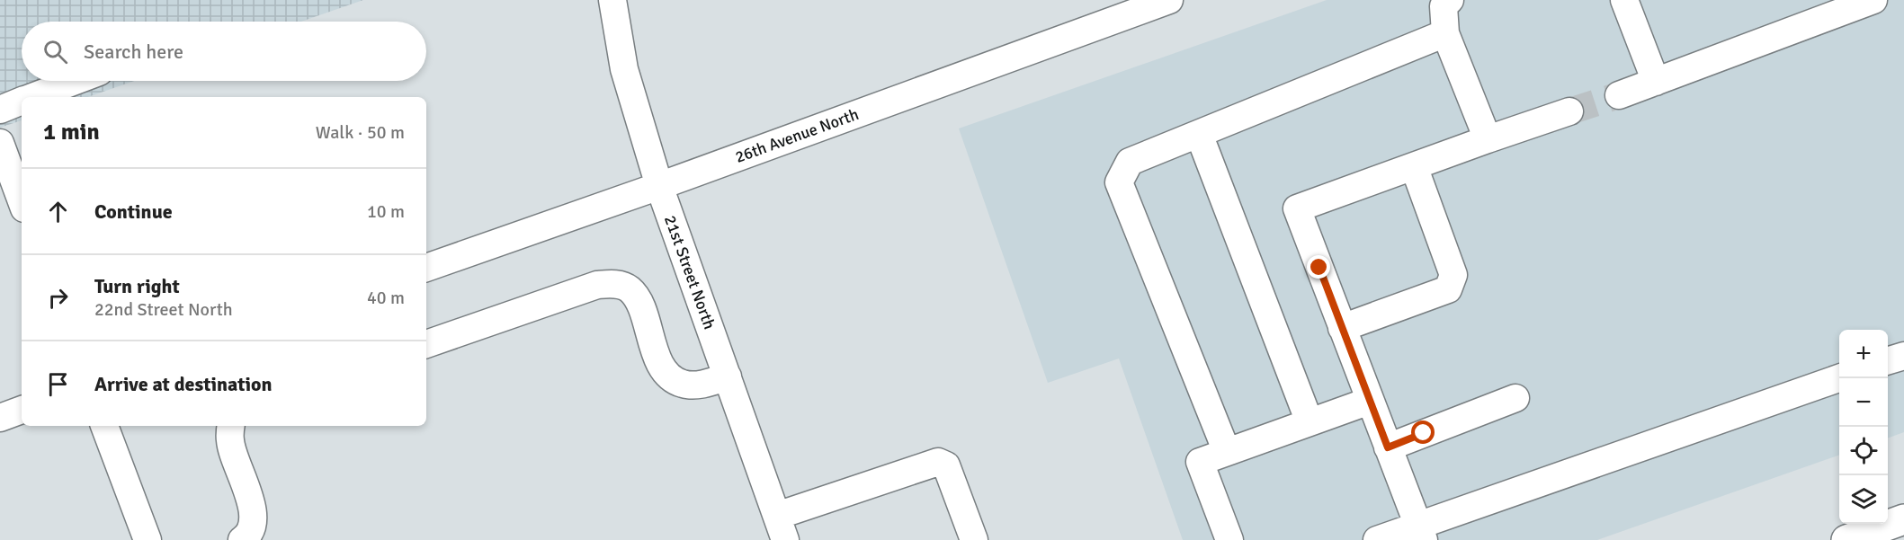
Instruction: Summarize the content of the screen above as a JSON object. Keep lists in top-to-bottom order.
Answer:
{
  "streets": {
    "street": ["26th Avenue North", "21st Street North"]
  },
  "crossings": [
    ["26th Avenue North", "21st Street North"]
  ],
  "page": {
    "search": "Search here",
    "heading": ["1 min", "Walk · 50 m"],
    "list": [
      ["Continue", "10 m"],
      ["Turn right", "22nd Street North", "40 m"],
      "Arrive at destination"
    ],
    "map_buttons": ["+", "−"]
  }
}
